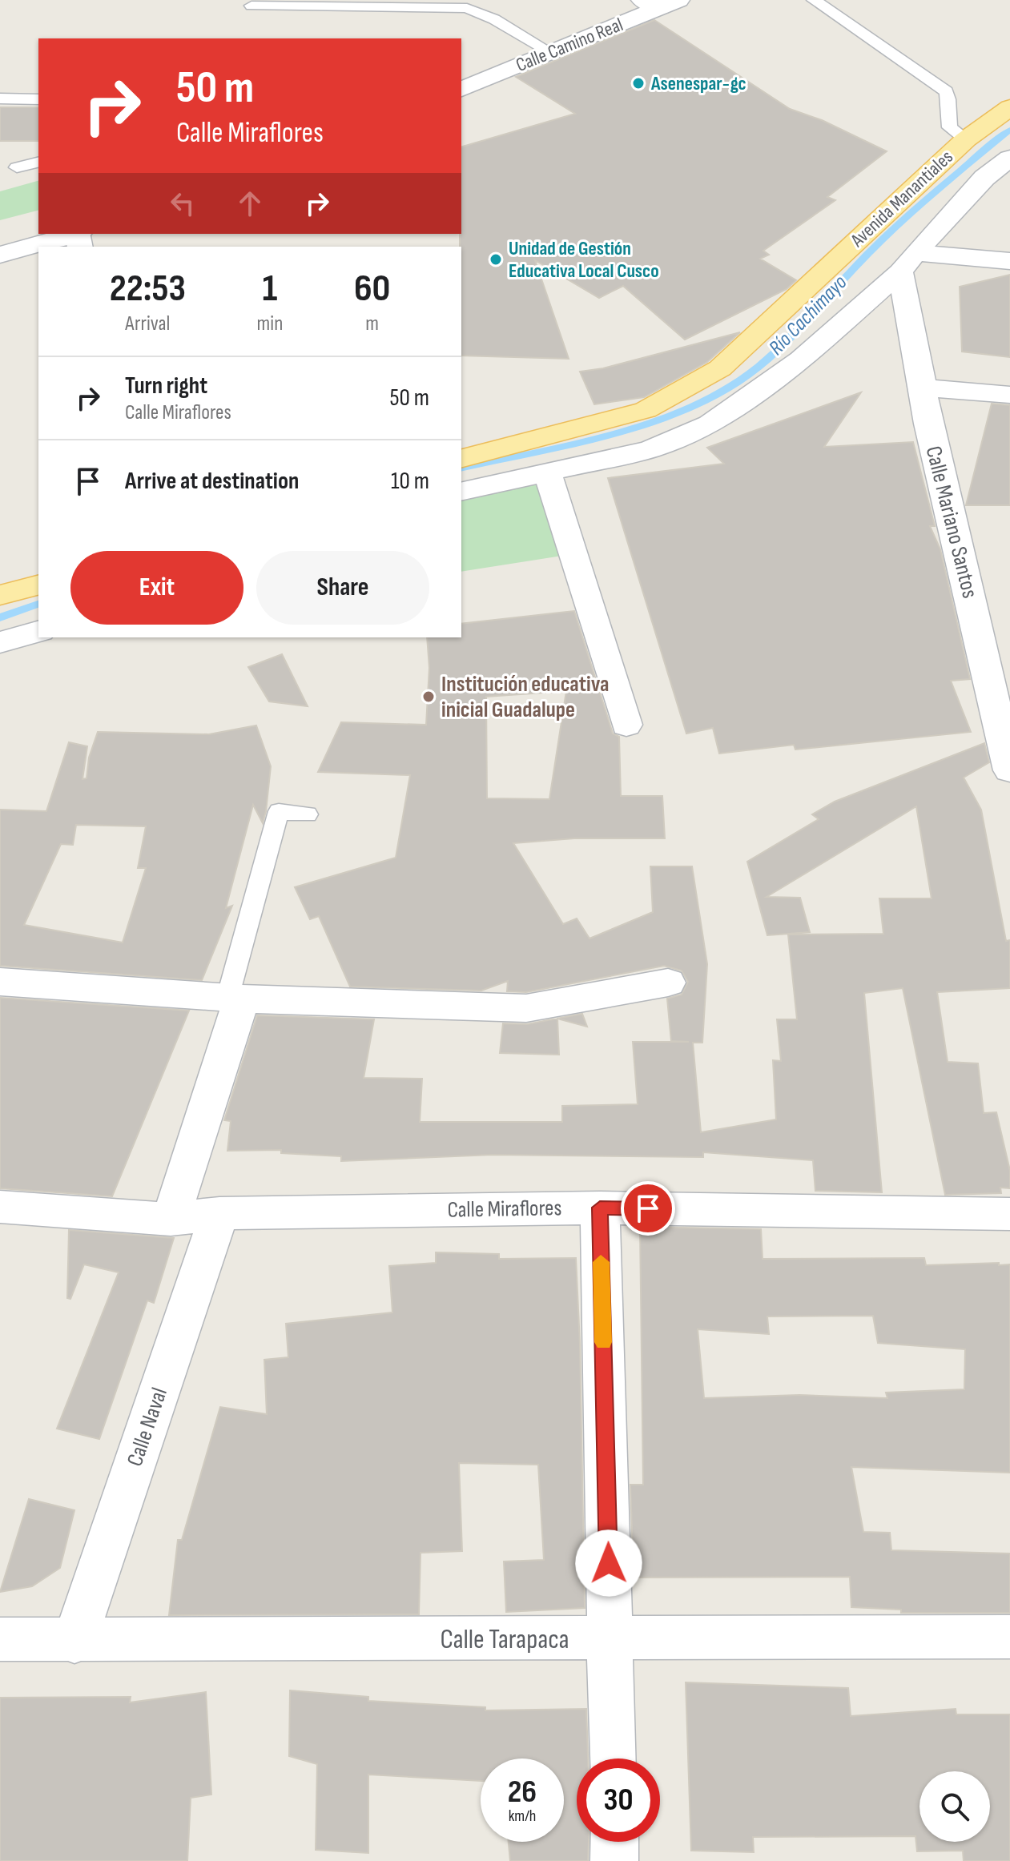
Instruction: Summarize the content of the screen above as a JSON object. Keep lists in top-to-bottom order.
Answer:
{
  "streets": {
    "main road": ["Avenida Manantiales"],
    "street": [
      "Calle Camino Real",
      "Calle Mariano Santos",
      "Calle Miraflores",
      "Calle Naval",
      "Calle Tarapaca"
    ]
  },
  "crossings": [
    ["Avenida Manantiales", "Calle Mariano Santos"],
    ["Calle Miraflores", "Calle Naval"],
    ["Calle Naval", "Calle Tarapaca"]
  ],
  "water": ["Río Cachimayo"],
  "places": ["Asenespar-gc", "Unidad de Gestión Educativa Local Cusco", "Institución educativa inicial Guadalupe"],
  "page": {
    "turn": ["50 m", "Calle Miraflores"],
    "eta": [
      "22:53",
      "Arrival",
      "1",
      "min",
      "60",
      "m"
    ],
    "list": [
      {
        "name": "Turn right",
        "note": "Calle Miraflores",
        "value": "50 m"
      },
      {
        "name": "Arrive at destination",
        "value": "10 m"
      }
    ],
    "buttons": ["Exit", "Share"],
    "speed": "26 km/h",
    "limit": "30"
  }
}
